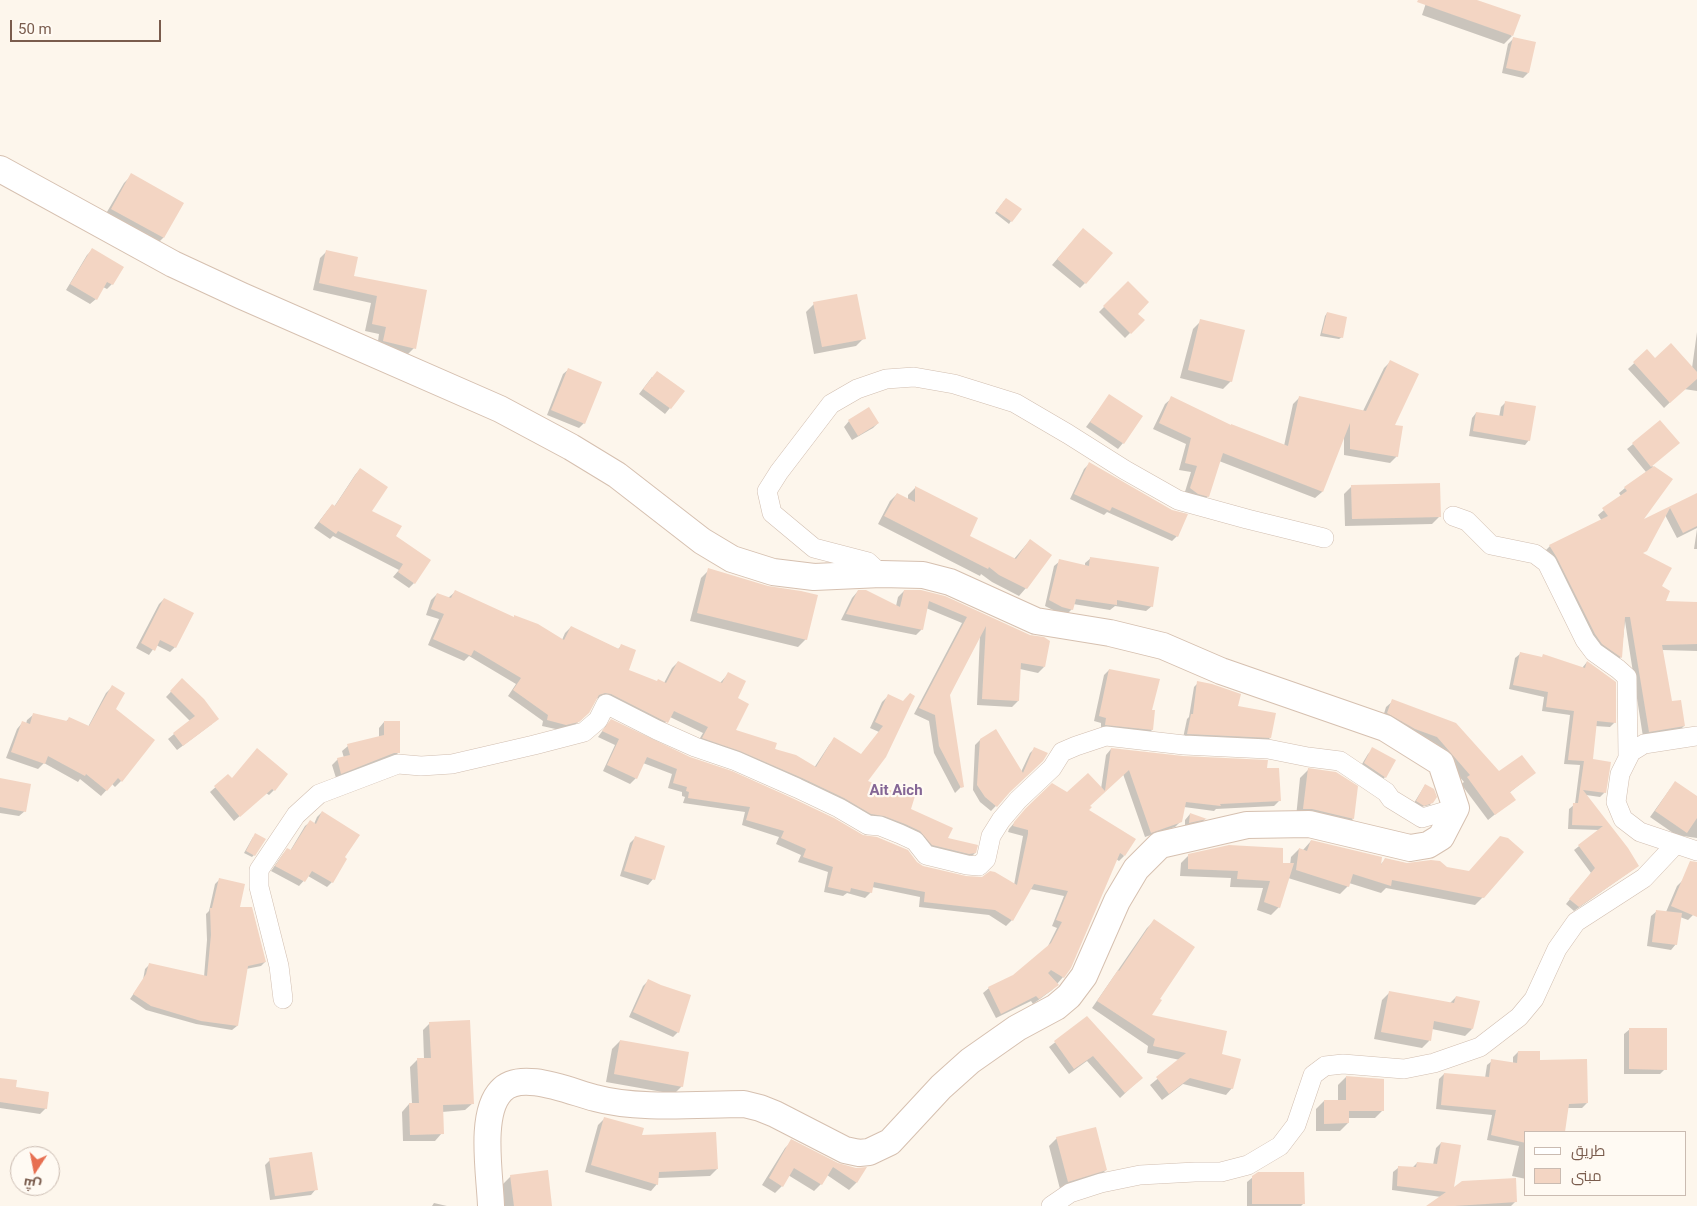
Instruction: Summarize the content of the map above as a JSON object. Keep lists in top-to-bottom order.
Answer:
{
  "districts": ["Ait Aich"],
  "legend": ["طريق", "مبنى"],
  "scale_bar": "50 m",
  "north": "bottom"
}
